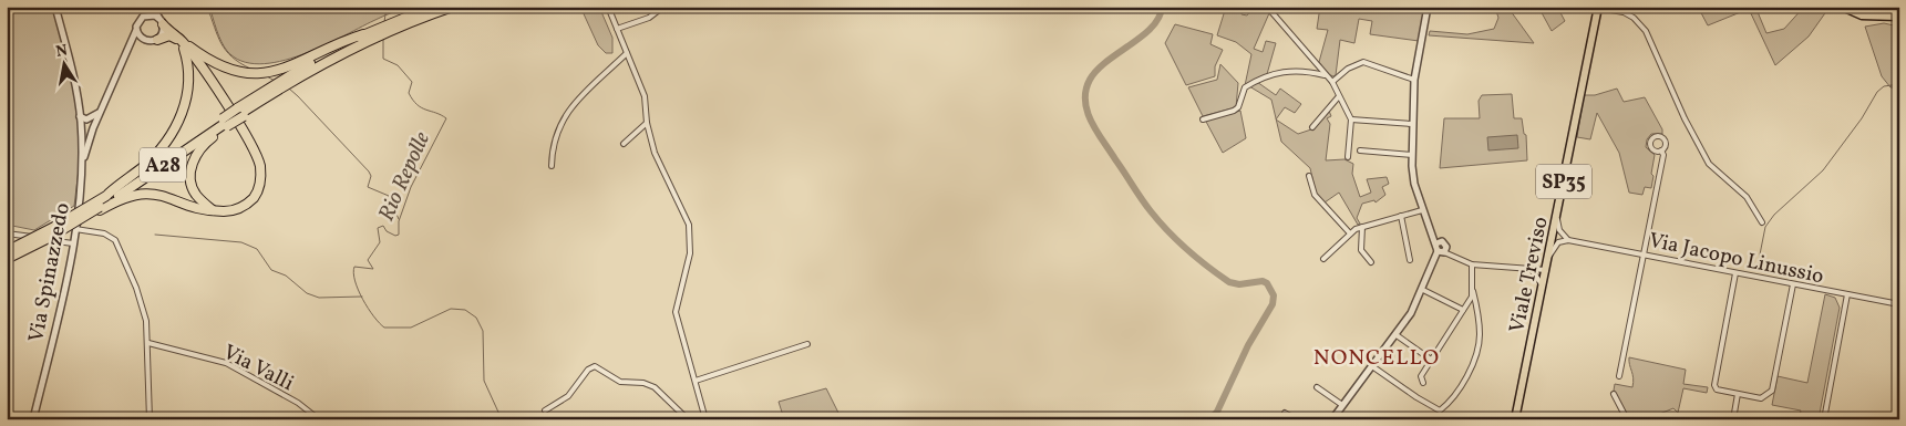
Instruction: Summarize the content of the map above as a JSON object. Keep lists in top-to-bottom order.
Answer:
{
  "streets": {
    "highway": ["A28"],
    "main road": ["SP35", "Viale Treviso"],
    "street": ["Via Jacopo Linussio", "Via Spinazzedo", "Via Valli"]
  },
  "districts": ["NONCELLO"],
  "water": ["Rio Repolle"],
  "north": "top"
}
